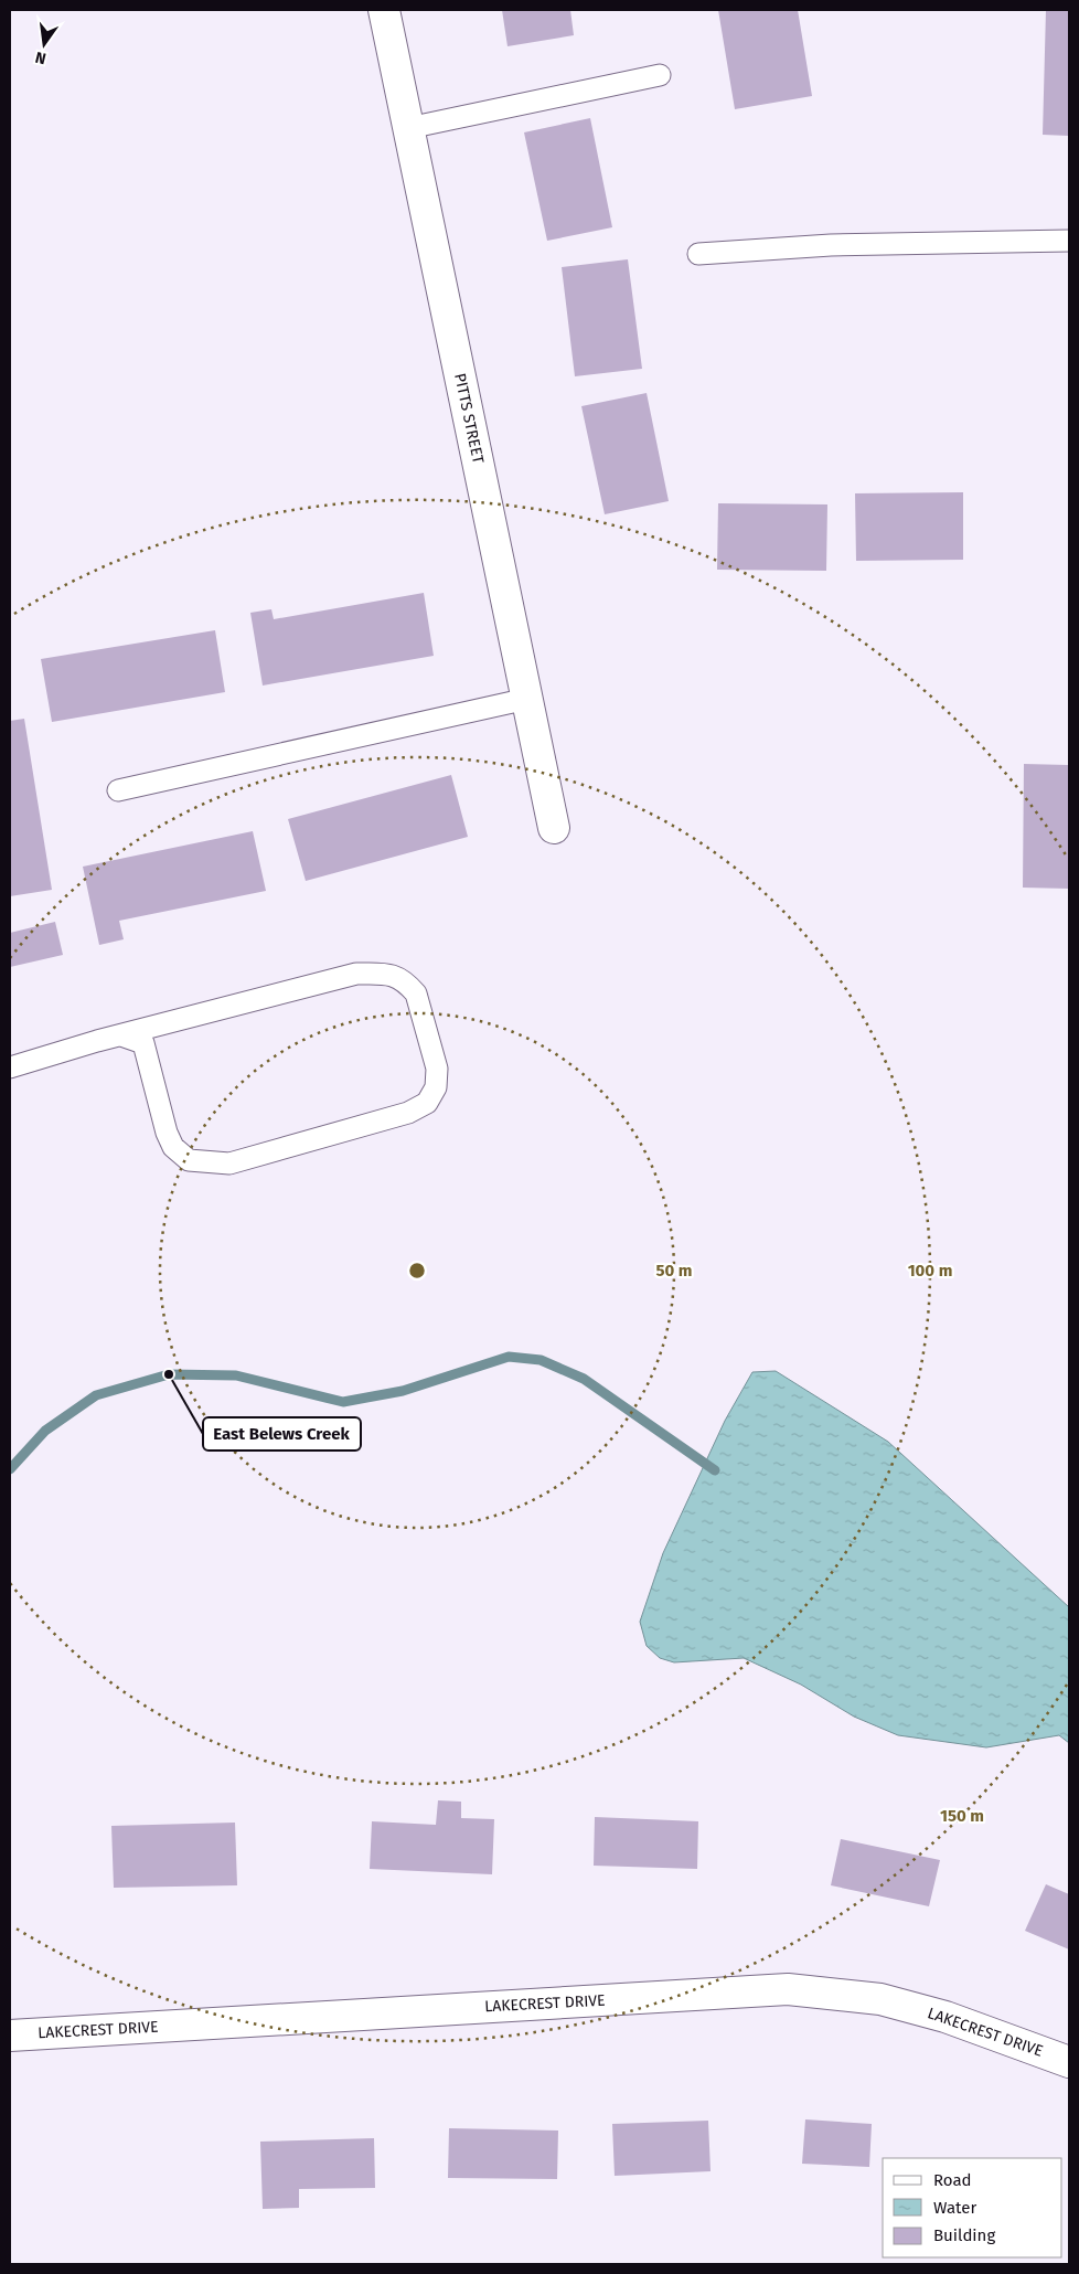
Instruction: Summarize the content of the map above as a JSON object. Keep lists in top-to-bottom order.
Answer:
{
  "streets": {
    "street": ["PITTS STREET", "LAKECREST DRIVE"]
  },
  "places": ["East Belews Creek"],
  "legend": ["Road", "Water", "Building"],
  "north": "bottom",
  "rings": ["50 m", "100 m", "150 m"]
}
